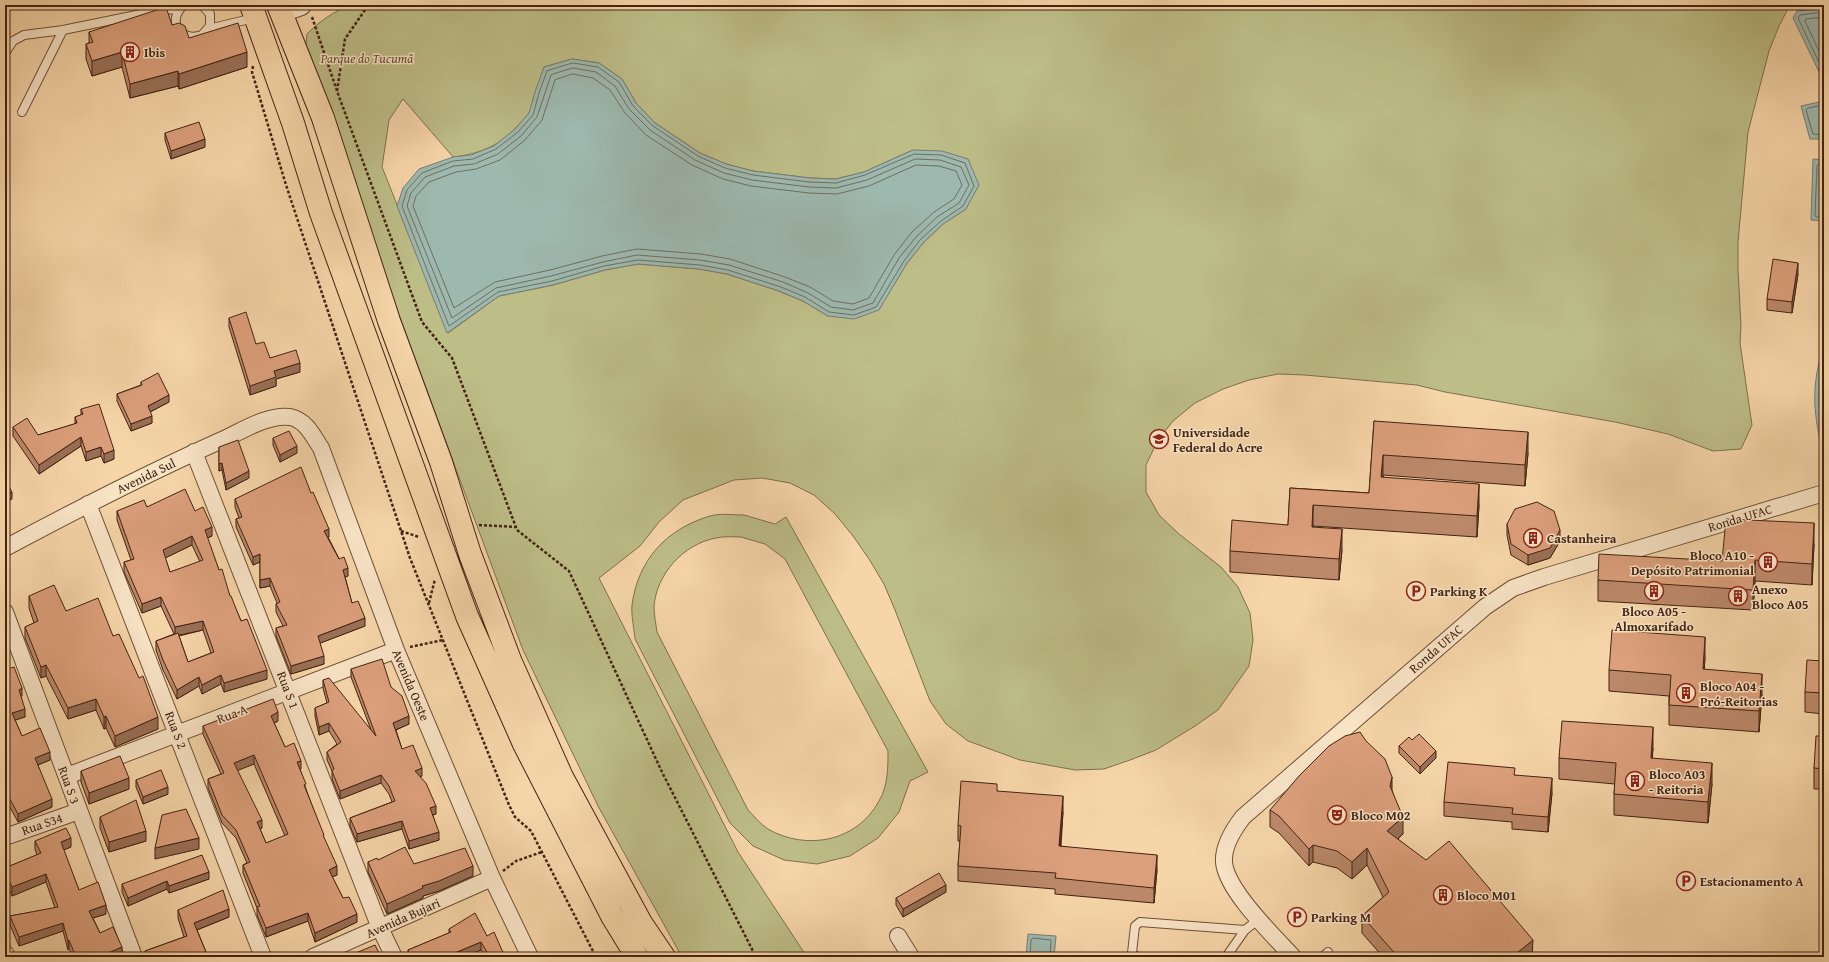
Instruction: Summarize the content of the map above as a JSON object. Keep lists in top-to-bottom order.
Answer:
{
  "streets": {
    "street": [
      "Avenida Sul",
      "Ronda UFAC",
      "Avenida Oeste",
      "Rua S 1",
      "Rua A",
      "Rua S 2",
      "Rua S 3",
      "Rua S34",
      "Avenida Bujari"
    ]
  },
  "crossings": [
    ["Avenida Sul", "Avenida Oeste"],
    ["Avenida Sul", "Rua S 1"],
    ["Avenida Sul", "Rua S 2"],
    ["Avenida Oeste", "Rua A"],
    ["Avenida Oeste", "Avenida Bujari"],
    ["Rua S 1", "Rua A"],
    ["Rua S 1", "Avenida Bujari"],
    ["Rua A", "Rua S 2"],
    ["Rua A", "Rua S 3"],
    ["Rua S 3", "Rua S34"]
  ],
  "parks": ["Parque do Tucumã"],
  "places": {
    "building": [
      "Ibis",
      "Castanheira",
      "Bloco A10 - Depósito Patrimonial",
      "Bloco A05 - Almoxarifado",
      "Anexo Bloco A05",
      "Bloco A04 - Pró-Reitorias",
      "Bloco A03 - Reitoria",
      "Bloco M01"
    ],
    "school or university": ["Universidade Federal do Acre"],
    "parking": ["Parking K", "Estacionamento A", "Parking M"],
    "theatre": ["Bloco M02"]
  }
}
